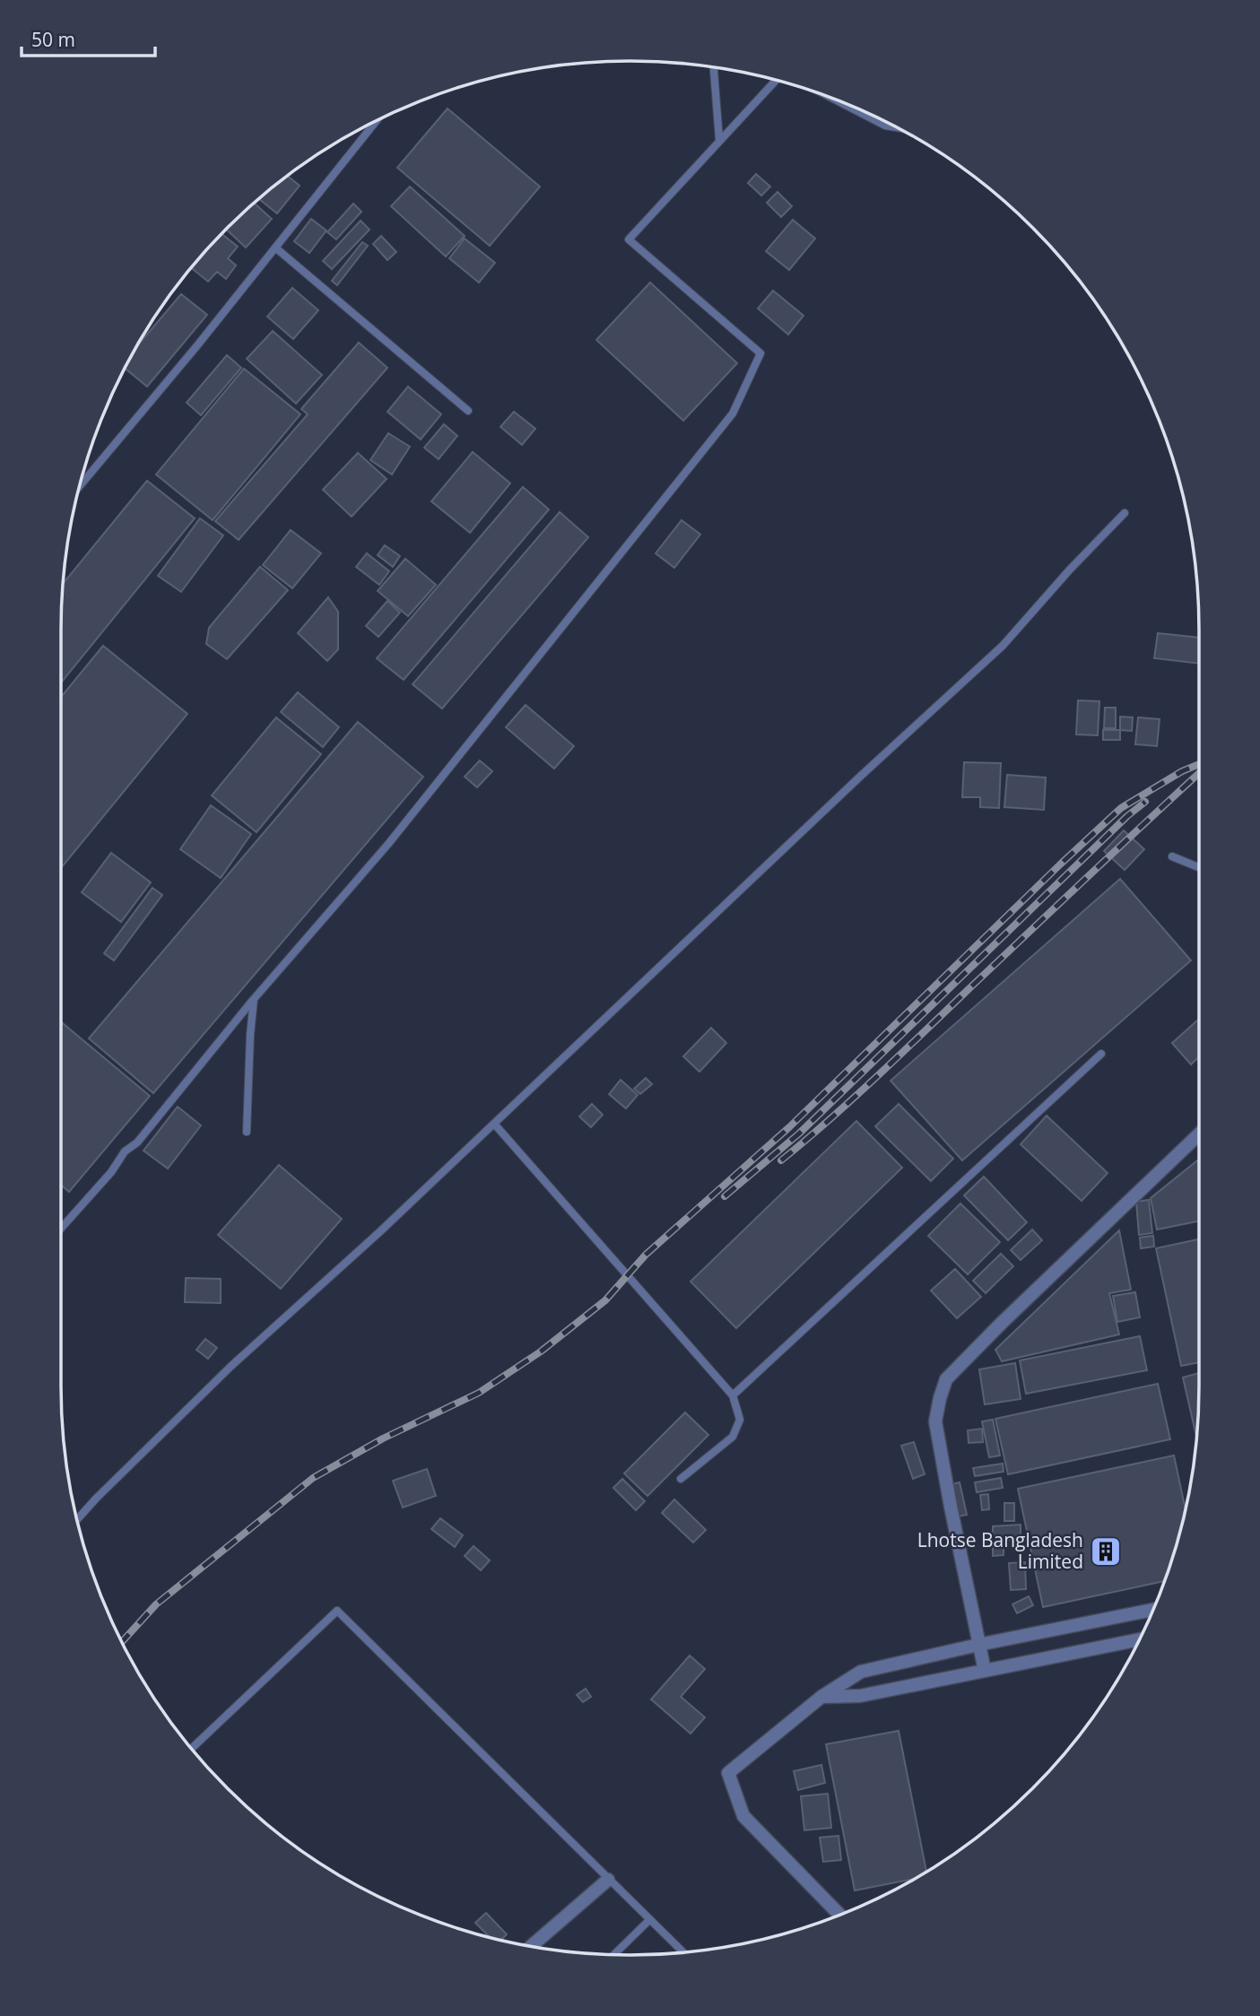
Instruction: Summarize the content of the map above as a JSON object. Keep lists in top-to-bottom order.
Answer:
{
  "places": {
    "building": ["Lhotse Bangladesh Limited"]
  },
  "scale_bar": "50 m"
}
